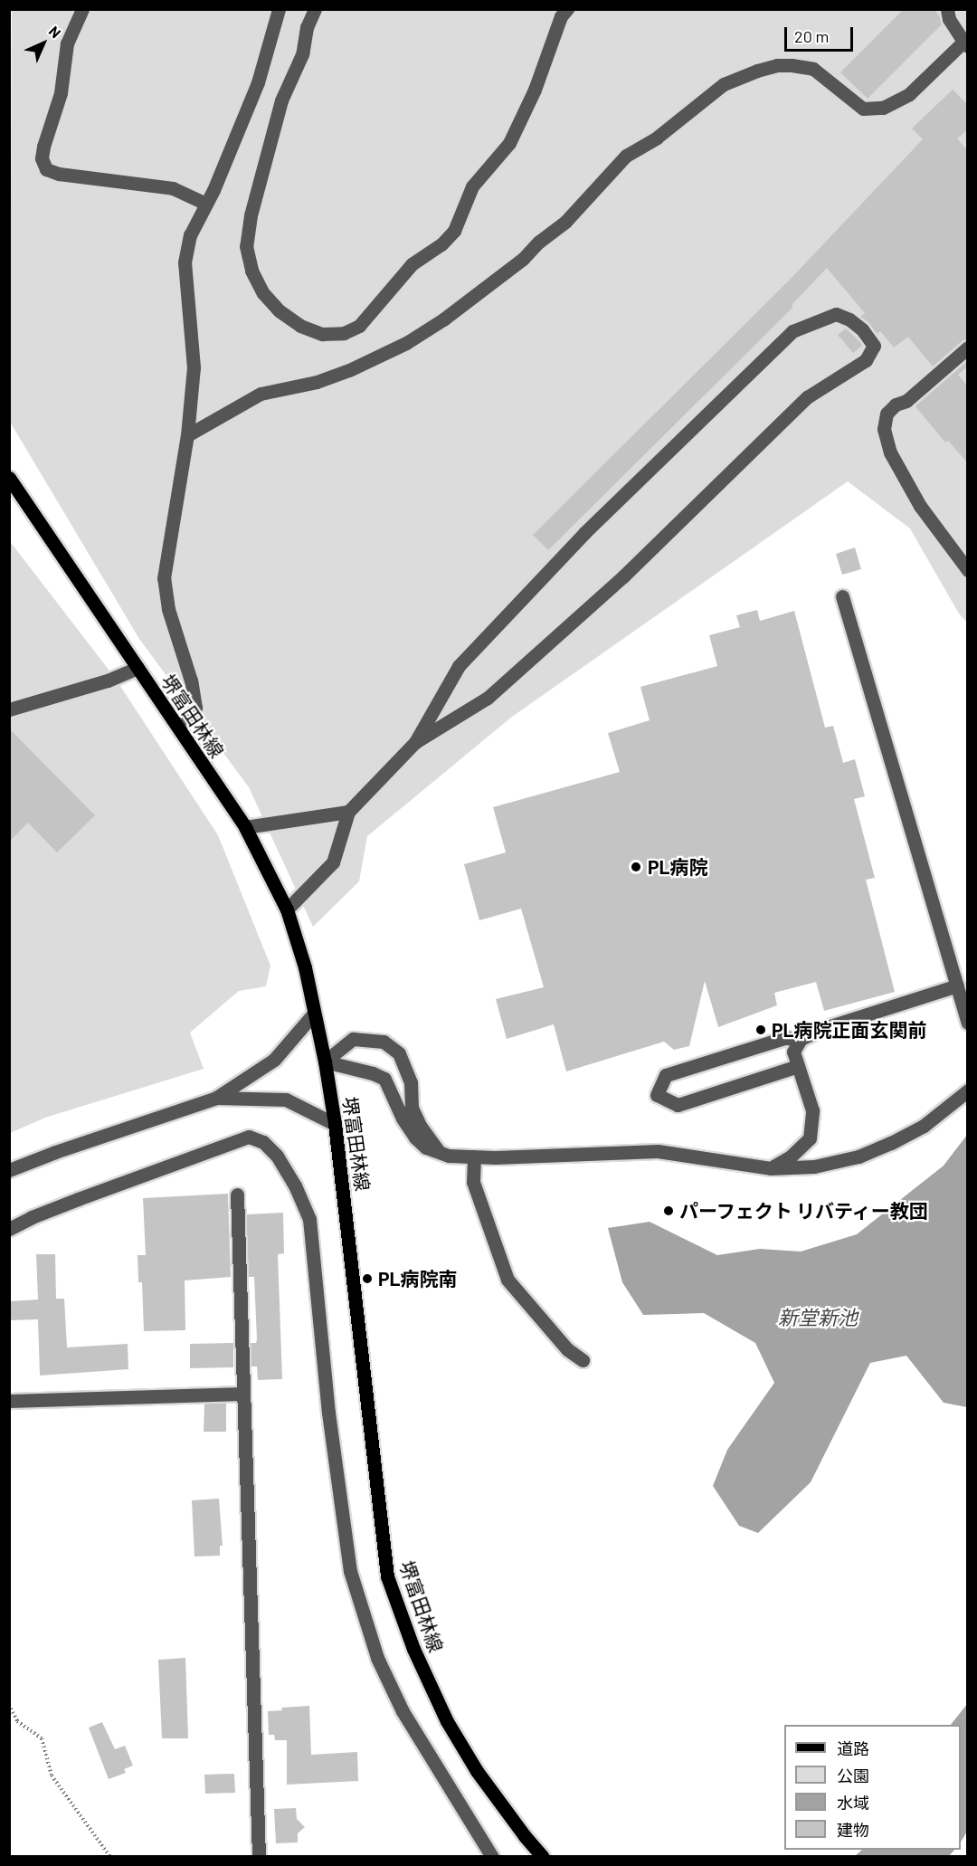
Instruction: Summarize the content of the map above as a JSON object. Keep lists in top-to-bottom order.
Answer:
{
  "streets": {
    "main road": ["堺富田林線"]
  },
  "water": ["新堂新池"],
  "places": [
    "PL病院",
    "PL病院正面玄関前",
    "パーフェクト リバティー教団",
    "PL病院南"
  ],
  "legend": [
    "道路",
    "公園",
    "水域",
    "建物"
  ],
  "scale_bar": "20 m",
  "north": "top right"
}
